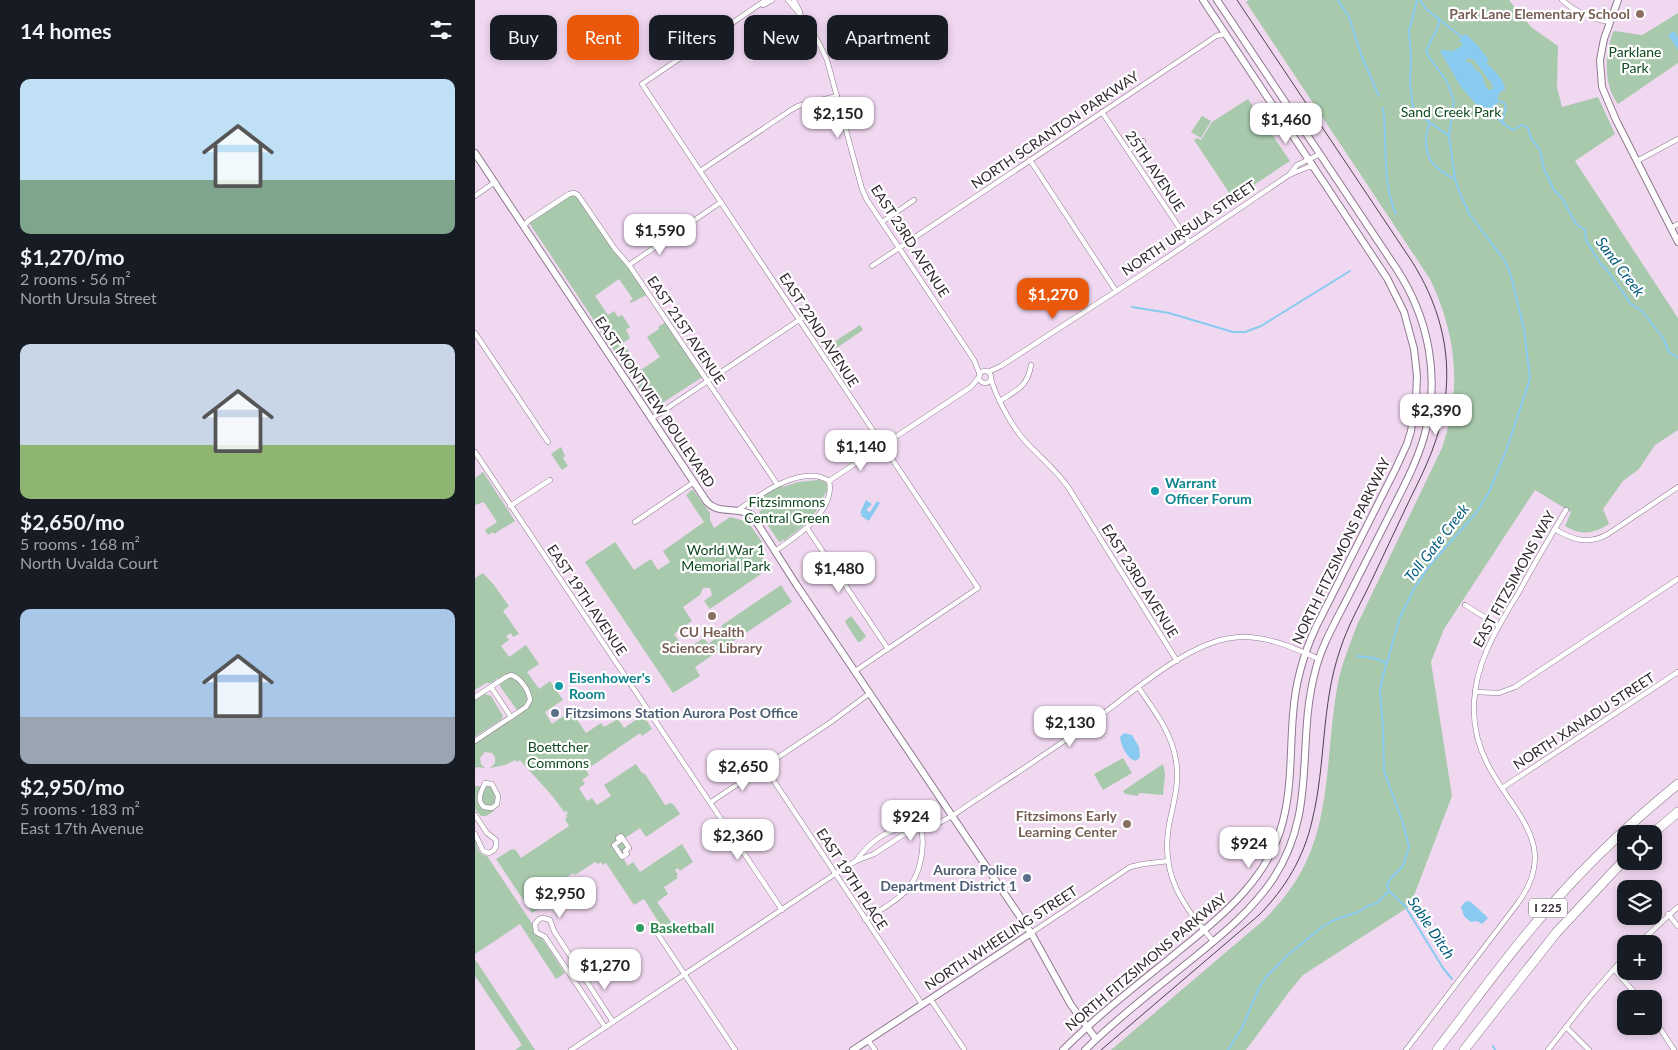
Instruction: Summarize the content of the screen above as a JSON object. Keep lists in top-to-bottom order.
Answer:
{
  "streets": {
    "highway": ["I 225"],
    "main road": ["EAST MONTVIEW BOULEVARD", "NORTH FITZSIMONS PARKWAY", "NORTH WHEELING STREET"],
    "street": [
      "NORTH SCRANTON PARKWAY",
      "25TH AVENUE",
      "NORTH URSULA STREET",
      "EAST 23RD AVENUE",
      "EAST 21ST AVENUE",
      "EAST 22ND AVENUE",
      "EAST FITZSIMONS WAY",
      "EAST 19TH AVENUE",
      "NORTH XANADU STREET",
      "EAST 19TH PLACE"
    ]
  },
  "crossings": [
    ["NORTH SCRANTON PARKWAY", "25TH AVENUE"],
    ["NORTH SCRANTON PARKWAY", "EAST 23RD AVENUE"],
    ["NORTH SCRANTON PARKWAY", "NORTH FITZSIMONS PARKWAY"],
    ["25TH AVENUE", "NORTH URSULA STREET"],
    ["NORTH URSULA STREET", "EAST 23RD AVENUE"],
    ["NORTH URSULA STREET", "NORTH FITZSIMONS PARKWAY"],
    ["EAST 21ST AVENUE", "EAST MONTVIEW BOULEVARD"],
    ["EAST MONTVIEW BOULEVARD", "NORTH FITZSIMONS PARKWAY"],
    ["EAST MONTVIEW BOULEVARD", "NORTH WHEELING STREET"],
    ["EAST FITZSIMONS WAY", "NORTH XANADU STREET"],
    ["EAST 19TH PLACE", "NORTH WHEELING STREET"]
  ],
  "water": ["Sand Creek", "Toll Gate Creek", "Sable Ditch"],
  "parks": [
    "Parklane Park",
    "Sand Creek Park",
    "Fitzsimmons Central Green",
    "World War 1 Memorial Park",
    "Boettcher Commons"
  ],
  "places": [
    "Park Lane Elementary School",
    "Warrant Officer Forum",
    "CU Health Sciences Library",
    "Eisenhower's Room",
    "Fitzsimons Station Aurora Post Office",
    "Fitzsimons Early Learning Center",
    "Aurora Police Department District 1",
    "Basketball"
  ],
  "page": {
    "heading": "14 homes",
    "chip": [
      "Buy",
      "Rent",
      "Filters",
      "New",
      "Apartment"
    ],
    "list": [
      {
        "name": "$1,270/mo",
        "note": "2 rooms · 56 m² · North Ursula Street"
      },
      {
        "name": "$2,650/mo",
        "note": "5 rooms · 168 m² · North Uvalda Court"
      },
      {
        "name": "$2,950/mo",
        "note": "5 rooms · 183 m² · East 17th Avenue"
      }
    ],
    "price": [
      "$2,150",
      "$1,460",
      "$1,590",
      "$1,270",
      "$2,390",
      "$1,140",
      "$1,480",
      "$2,130",
      "$2,650",
      "$924",
      "$2,360",
      "$924",
      "$2,950",
      "$1,270"
    ],
    "map_buttons": ["+", "−"]
  }
}
